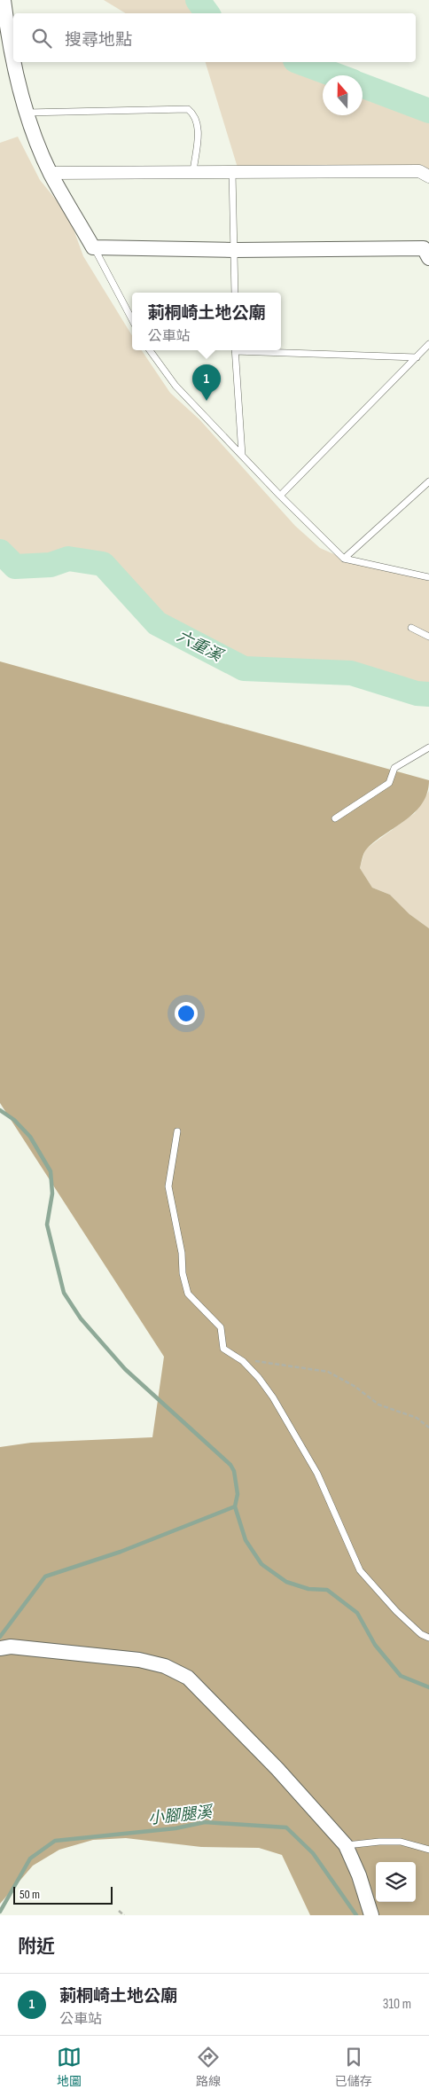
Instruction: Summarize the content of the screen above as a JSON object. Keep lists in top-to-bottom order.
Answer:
{
  "water": ["六重溪", "小腳腿溪"],
  "scale_bar": "50 m",
  "north": "top",
  "page": {
    "search": "搜尋地點",
    "popup": ["莿桐崎土地公廟", "公車站"],
    "pins": "1",
    "scale": "50 m",
    "heading": "附近",
    "list": [
      {
        "mark": "1",
        "name": "莿桐崎土地公廟",
        "note": "公車站",
        "value": "310 m"
      }
    ],
    "nav": ["地圖", "路線", "已儲存"]
  }
}
